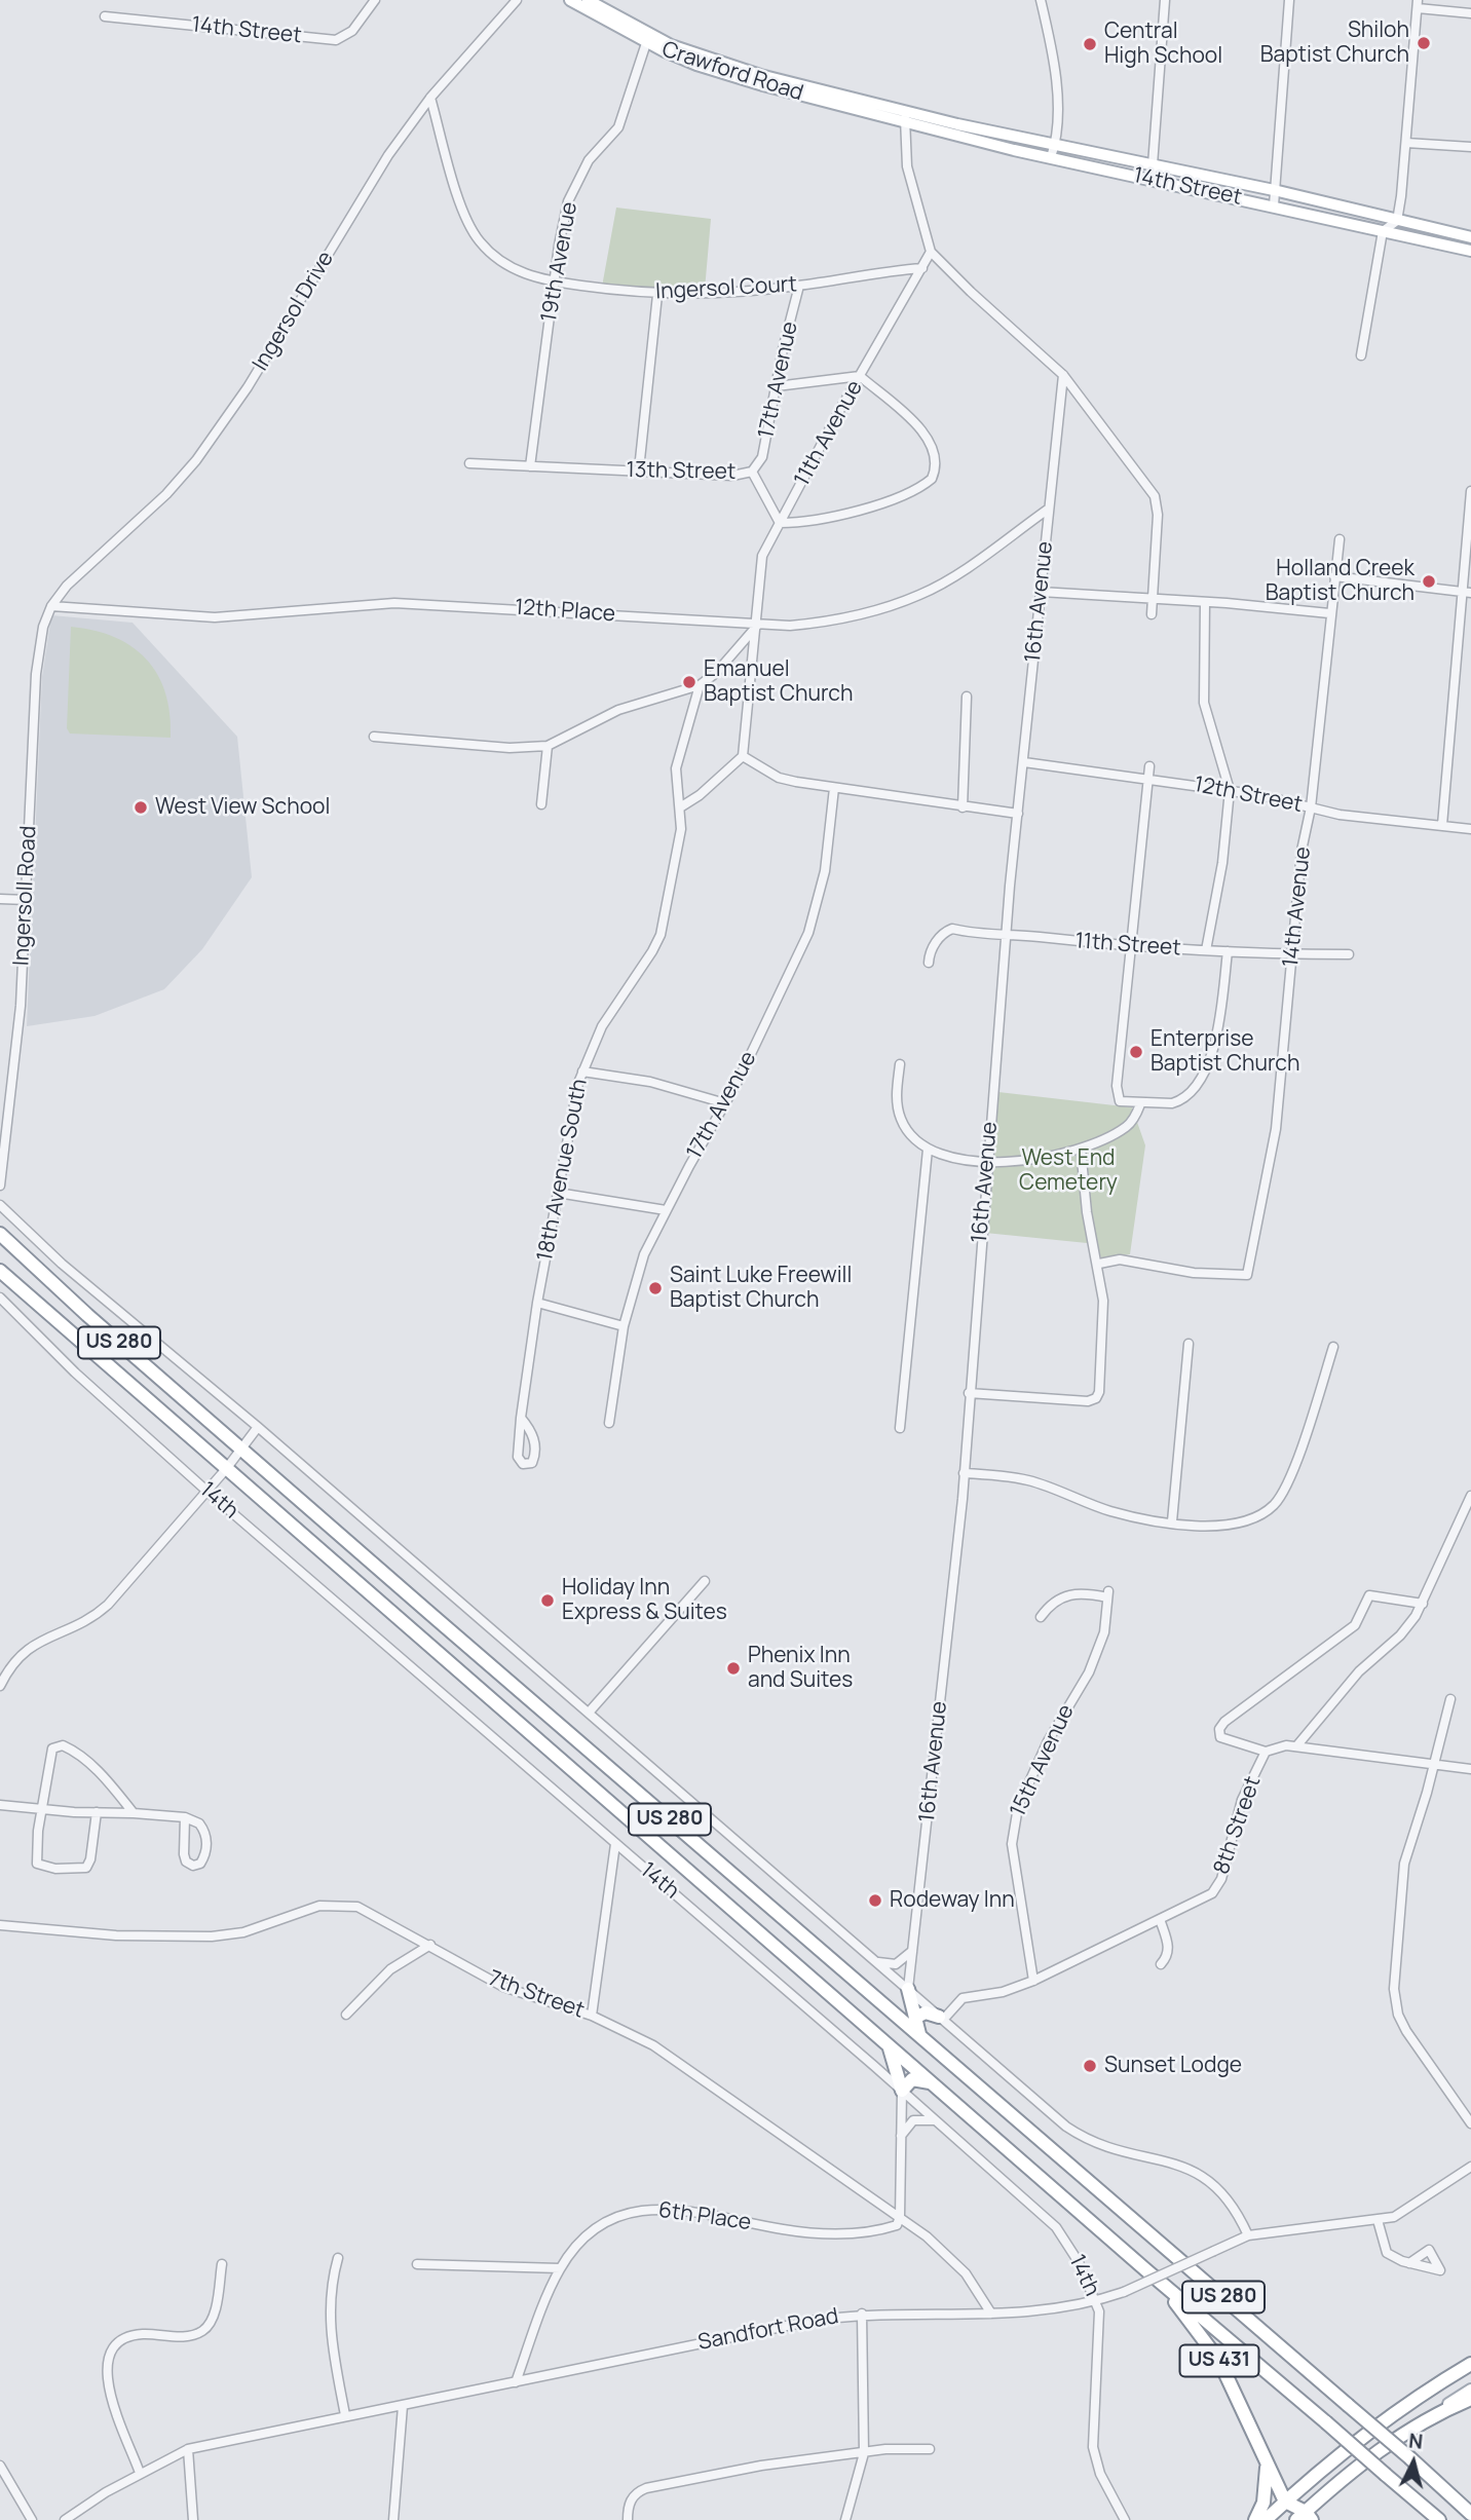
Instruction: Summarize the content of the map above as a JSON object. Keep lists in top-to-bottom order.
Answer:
{
  "streets": {
    "highway": ["US 280", "US 431"],
    "main road": ["14th Street", "Crawford Road"],
    "street": [
      "19th Avenue",
      "Ingersol Court",
      "Ingersol Drive",
      "17th Avenue",
      "11th Avenue",
      "13th Street",
      "16th Avenue",
      "12th Place",
      "12th Street",
      "Ingersoll Road",
      "14th Avenue",
      "11th Street",
      "18th Avenue South",
      "14th",
      "15th Avenue",
      "8th Street",
      "7th Street",
      "6th Place",
      "Sandfort Road"
    ]
  },
  "crossings": [
    ["14th Street", "Crawford Road"],
    ["Crawford Road", "19th Avenue"],
    ["19th Avenue", "Ingersol Court"],
    ["19th Avenue", "13th Street"],
    ["Ingersol Court", "Ingersol Drive"],
    ["Ingersol Court", "17th Avenue"],
    ["Ingersol Court", "11th Avenue"],
    ["Ingersol Drive", "12th Place"],
    ["Ingersol Drive", "Ingersoll Road"],
    ["17th Avenue", "13th Street"],
    ["11th Avenue", "13th Street"],
    ["11th Avenue", "12th Place"],
    ["16th Avenue", "12th Place"],
    ["16th Avenue", "12th Street"],
    ["16th Avenue", "11th Street"],
    ["12th Place", "Ingersoll Road"],
    ["12th Street", "14th Avenue"],
    ["14th Avenue", "11th Street"],
    ["US 280", "US 431"],
    ["14th", "Sandfort Road"],
    ["15th Avenue", "8th Street"],
    ["7th Street", "6th Place"],
    ["7th Street", "Sandfort Road"],
    ["6th Place", "Sandfort Road"]
  ],
  "parks": ["West End Cemetery"],
  "places": [
    "Shiloh Baptist Church",
    "Central High School",
    "Holland Creek Baptist Church",
    "Emanuel Baptist Church",
    "West View School",
    "Enterprise Baptist Church",
    "Saint Luke Freewill Baptist Church",
    "Holiday Inn Express & Suites",
    "Phenix Inn and Suites",
    "Rodeway Inn",
    "Sunset Lodge"
  ],
  "north": "top"
}
